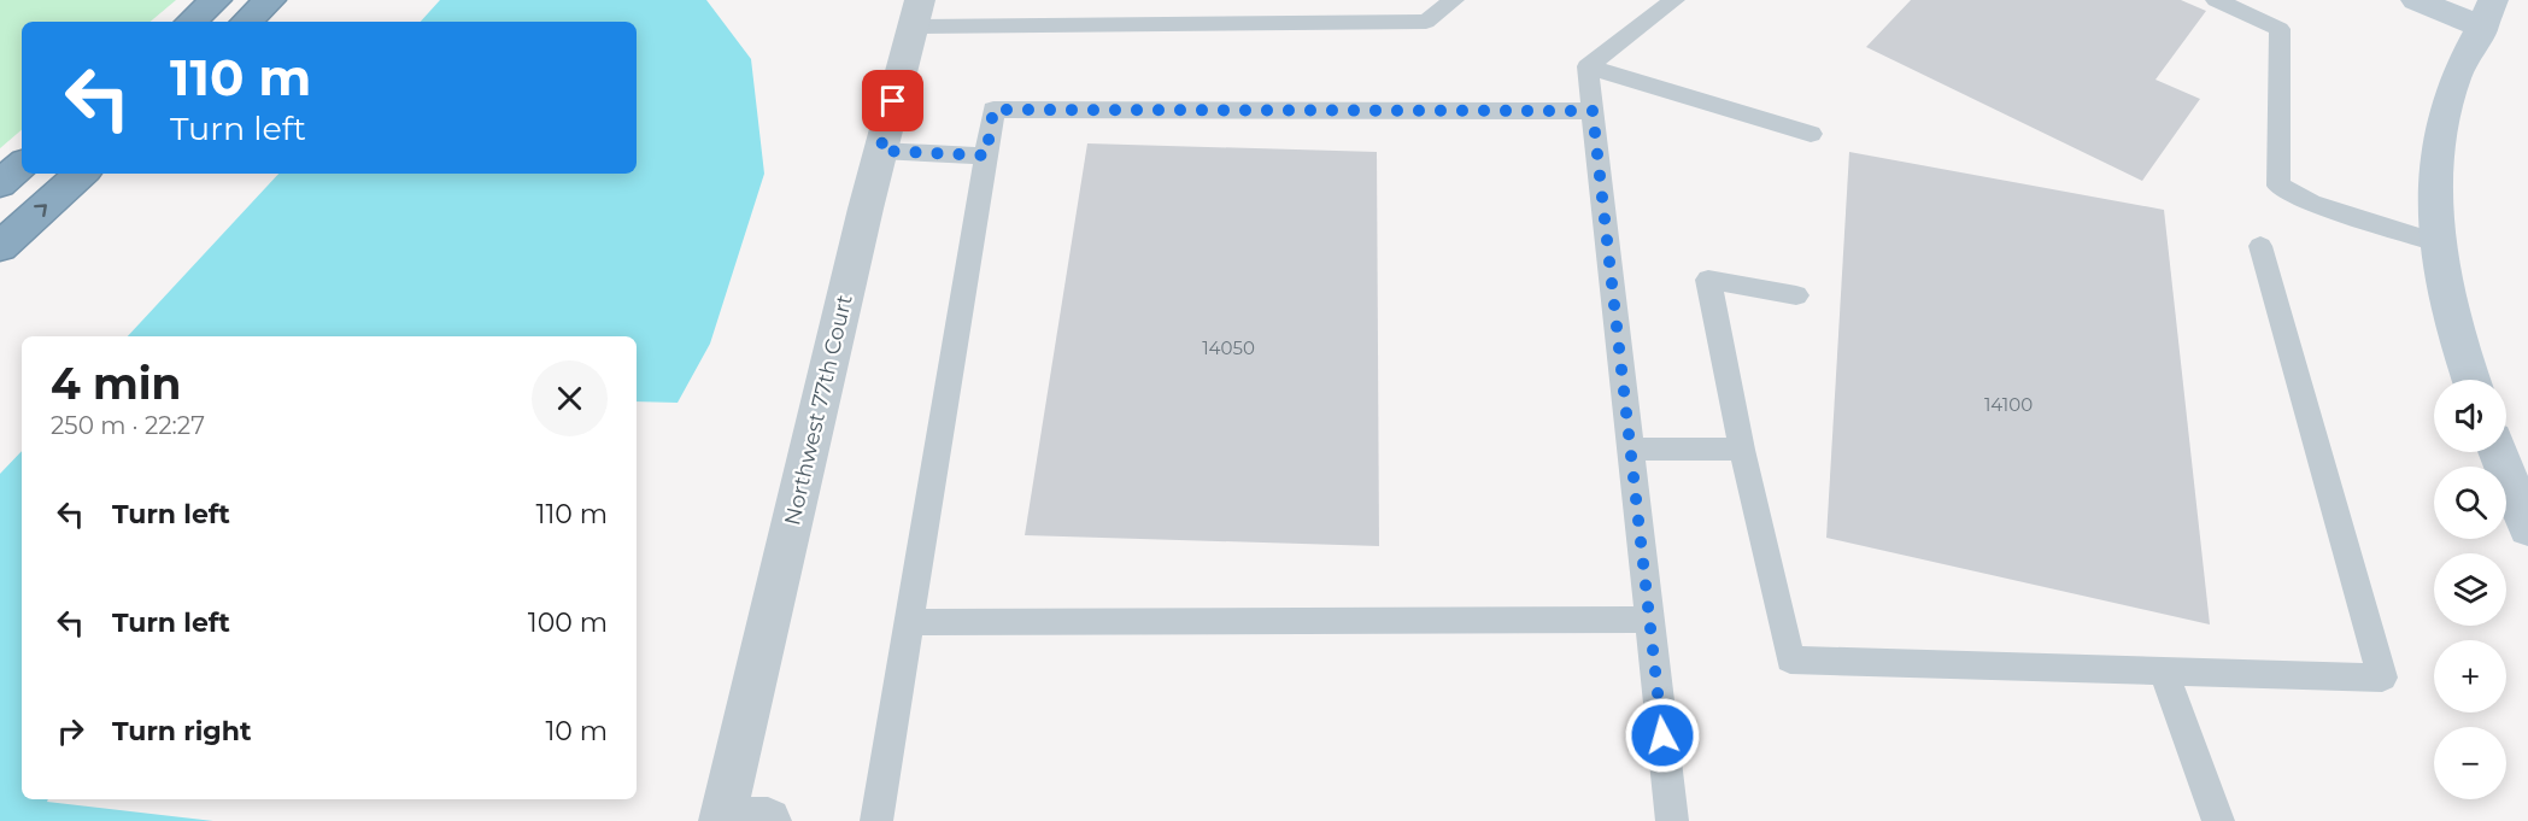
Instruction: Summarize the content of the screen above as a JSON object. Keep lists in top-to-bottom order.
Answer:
{
  "streets": {
    "street": ["Northwest 77th Court"]
  },
  "house_numbers": ["14050", "14100"],
  "page": {
    "turn": ["110 m", "Turn left"],
    "heading": ["4 min", "250 m · 22:27"],
    "map_buttons": ["+", "−"],
    "list": [
      {
        "name": "Turn left",
        "value": "110 m"
      },
      {
        "name": "Turn left",
        "value": "100 m"
      },
      {
        "name": "Turn right",
        "value": "10 m"
      }
    ]
  }
}
